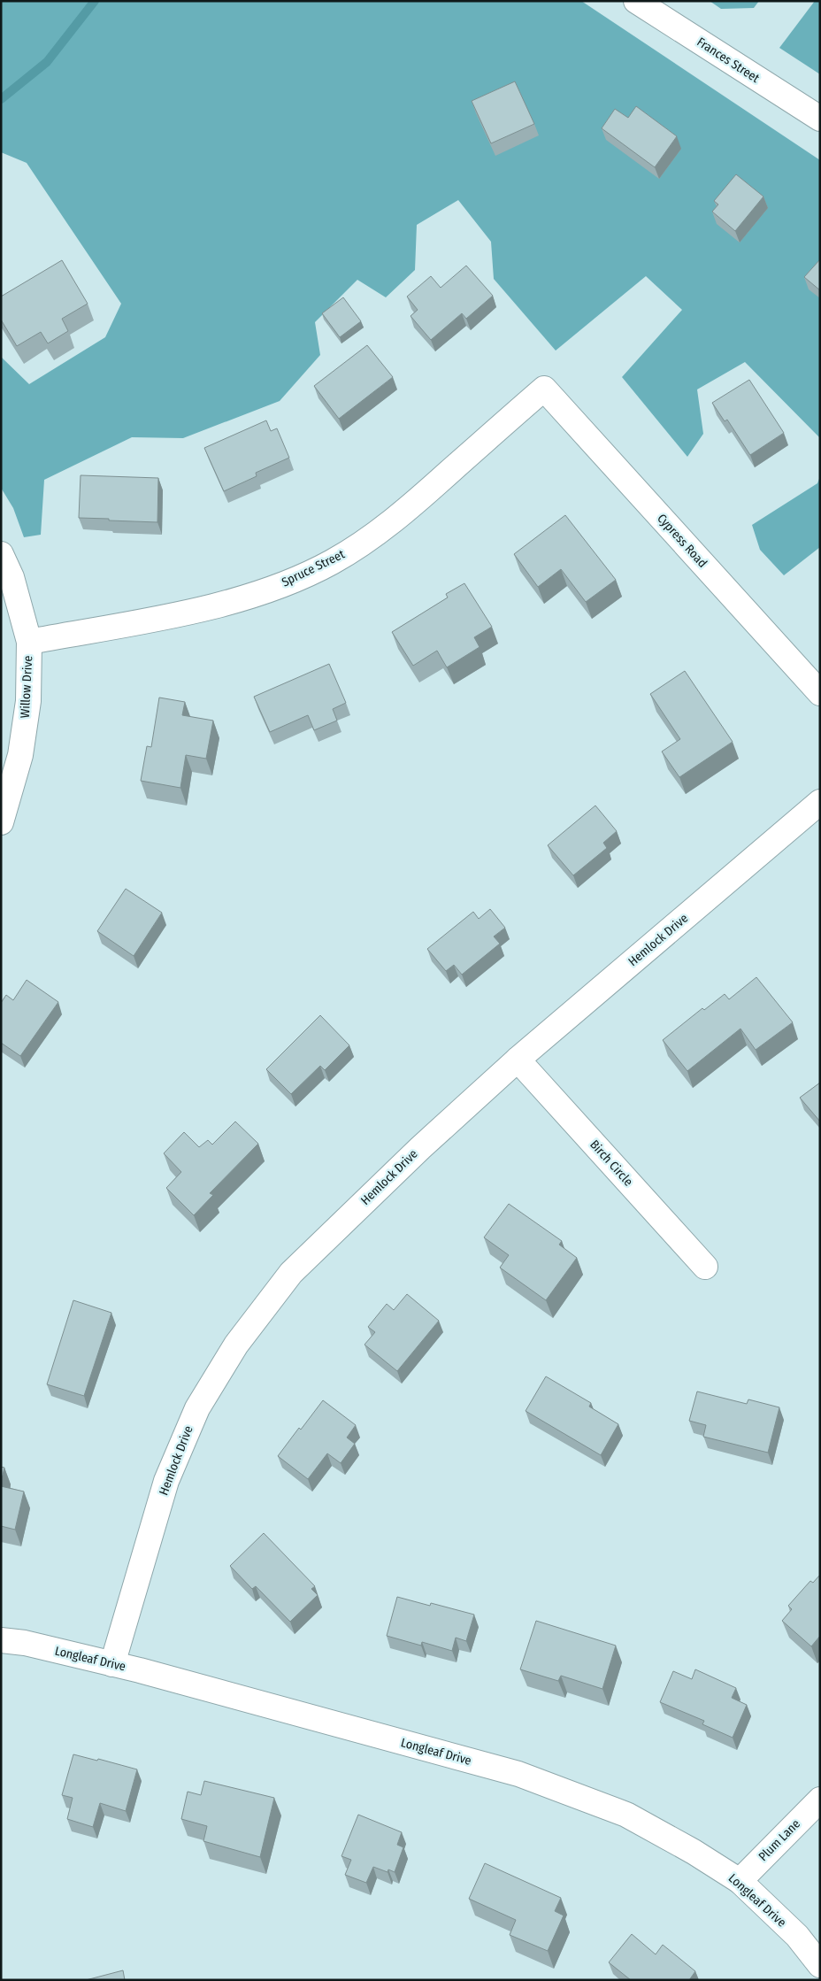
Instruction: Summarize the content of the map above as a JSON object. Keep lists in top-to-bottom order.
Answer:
{
  "streets": {
    "street": [
      "Frances Street",
      "Cypress Road",
      "Spruce Street",
      "Willow Drive",
      "Hemlock Drive",
      "Birch Circle",
      "Longleaf Drive",
      "Plum Lane"
    ]
  },
  "crossings": [
    ["Cypress Road", "Spruce Street"],
    ["Spruce Street", "Willow Drive"],
    ["Hemlock Drive", "Birch Circle"],
    ["Hemlock Drive", "Longleaf Drive"],
    ["Longleaf Drive", "Plum Lane"]
  ]
}
